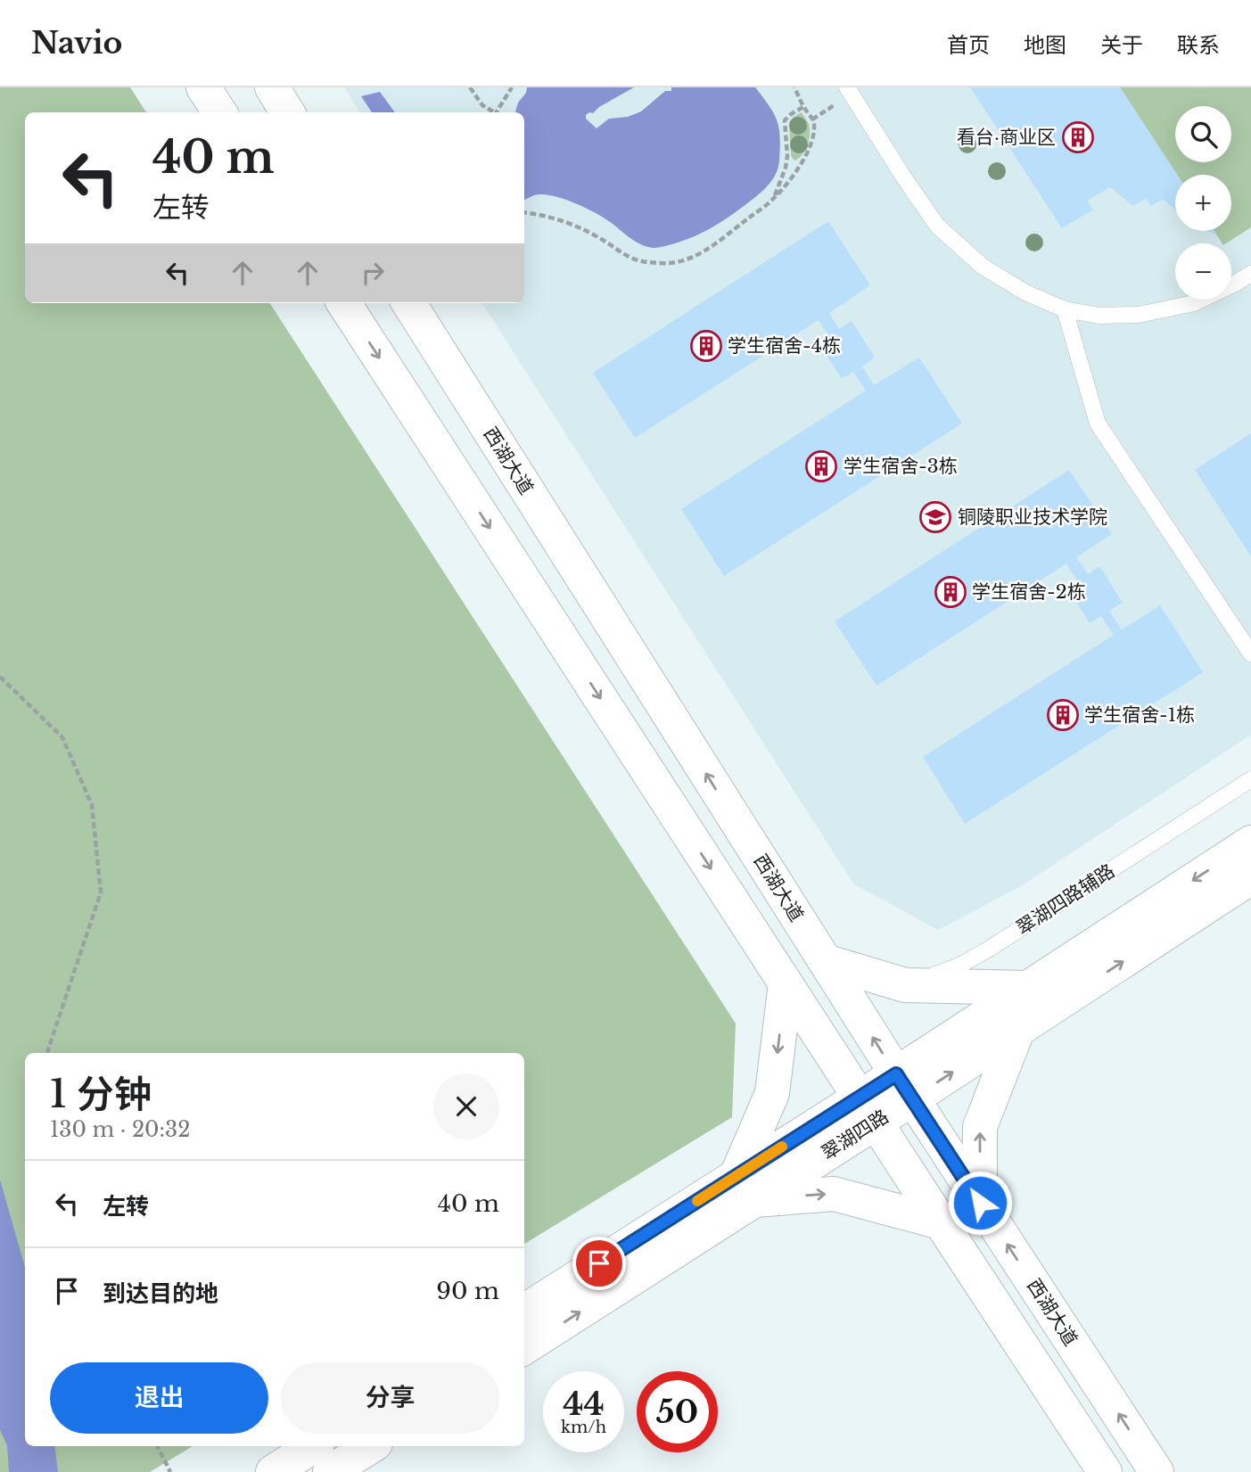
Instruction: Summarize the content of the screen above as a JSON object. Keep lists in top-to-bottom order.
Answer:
{
  "streets": {
    "main road": ["西湖大道", "翠湖四路"],
    "lane": ["翠湖四路辅路"]
  },
  "crossings": [
    ["西湖大道", "翠湖四路"]
  ],
  "places": {
    "building": [
      "看台·商业区",
      "学生宿舍-4栋",
      "学生宿舍-3栋",
      "学生宿舍-2栋",
      "学生宿舍-1栋"
    ],
    "school or university": ["铜陵职业技术学院"]
  },
  "page": {
    "header": "Navio",
    "nav": [
      "首页",
      "地图",
      "关于",
      "联系"
    ],
    "map_buttons": ["+", "−"],
    "turn": ["40 m", "左转"],
    "heading": ["1 分钟", "130 m · 20:32"],
    "list": [
      {
        "name": "左转",
        "value": "40 m"
      },
      {
        "name": "到达目的地",
        "value": "90 m"
      }
    ],
    "buttons": ["退出", "分享"],
    "speed": "44 km/h",
    "limit": "50"
  }
}
